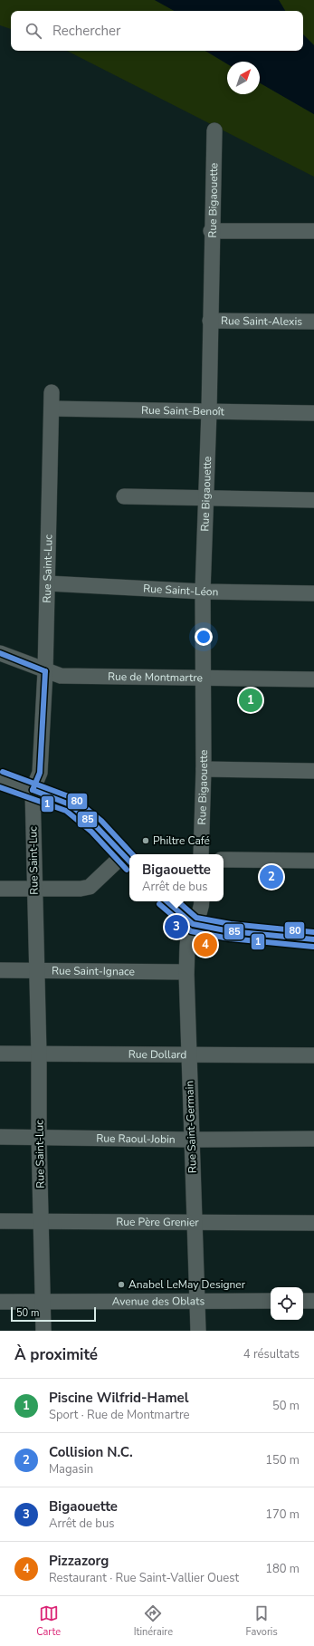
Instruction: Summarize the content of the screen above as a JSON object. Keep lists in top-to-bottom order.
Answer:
{
  "streets": {
    "street": [
      "Rue Bigaouette",
      "Rue Saint-Alexis",
      "Rue Saint-Benoît",
      "Rue Saint-Luc",
      "Rue Saint-Léon",
      "Rue de Montmartre",
      "Rue Saint-Ignace",
      "Rue Dollard",
      "Rue Saint-Germain",
      "Rue Raoul-Jobin",
      "Rue Père Grenier",
      "Avenue des Oblats"
    ]
  },
  "crossings": [
    ["Rue Bigaouette", "Rue Saint-Alexis"],
    ["Rue Bigaouette", "Rue Saint-Benoît"],
    ["Rue Bigaouette", "Rue Saint-Léon"],
    ["Rue Bigaouette", "Rue de Montmartre"],
    ["Rue Saint-Benoît", "Rue Saint-Luc"],
    ["Rue Saint-Luc", "Rue Saint-Léon"],
    ["Rue Saint-Luc", "Rue de Montmartre"],
    ["Rue Saint-Luc", "Rue Saint-Ignace"],
    ["Rue Saint-Luc", "Rue Dollard"],
    ["Rue Saint-Luc", "Rue Raoul-Jobin"],
    ["Rue Saint-Luc", "Rue Père Grenier"],
    ["Rue Saint-Luc", "Avenue des Oblats"],
    ["Rue Saint-Ignace", "Rue Saint-Germain"],
    ["Rue Dollard", "Rue Saint-Germain"],
    ["Rue Saint-Germain", "Rue Raoul-Jobin"],
    ["Rue Saint-Germain", "Rue Père Grenier"],
    ["Rue Saint-Germain", "Avenue des Oblats"]
  ],
  "places": ["Philtre Café", "Anabel LeMay Designer"],
  "lines": ["transit line 85", "transit line 80", "transit line 1"],
  "scale_bar": "50 m",
  "north": "top right",
  "page": {
    "search": "Rechercher",
    "pins": [
      "1",
      "2",
      "3",
      "4"
    ],
    "popup": ["Bigaouette", "Arrêt de bus"],
    "scale": "50 m",
    "heading": ["À proximité", "4 résultats"],
    "list": [
      {
        "mark": "1",
        "name": "Piscine Wilfrid-Hamel",
        "note": "Sport · Rue de Montmartre",
        "value": "50 m"
      },
      {
        "mark": "2",
        "name": "Collision N.C.",
        "note": "Magasin",
        "value": "150 m"
      },
      {
        "mark": "3",
        "name": "Bigaouette",
        "note": "Arrêt de bus",
        "value": "170 m"
      },
      {
        "mark": "4",
        "name": "Pizzazorg",
        "note": "Restaurant · Rue Saint-Vallier Ouest",
        "value": "180 m"
      }
    ],
    "nav": ["Carte", "Itinéraire", "Favoris"]
  }
}
